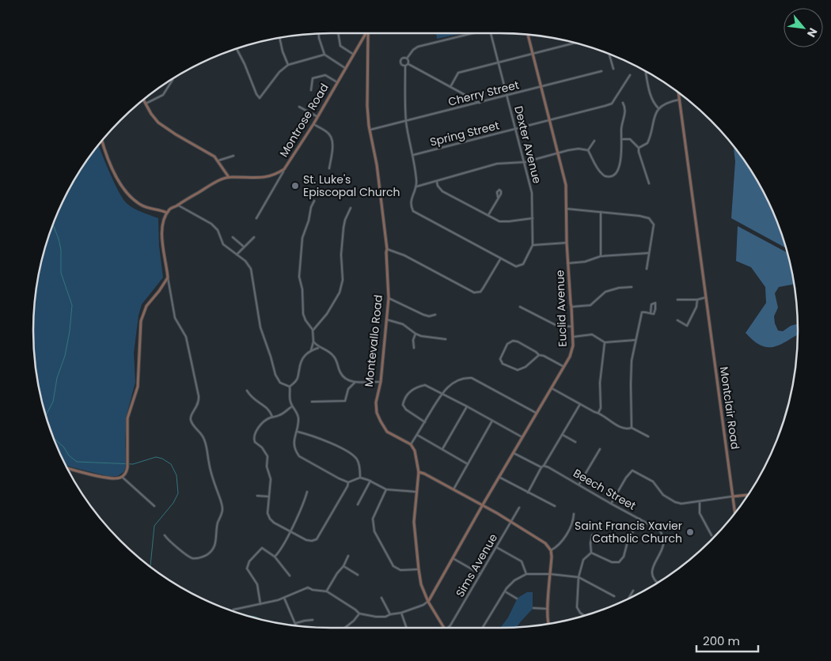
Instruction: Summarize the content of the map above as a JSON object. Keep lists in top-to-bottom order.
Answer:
{
  "streets": {
    "main road": [
      "Montrose Road",
      "Euclid Avenue",
      "Montevallo Road",
      "Montclair Road"
    ],
    "street": [
      "Cherry Street",
      "Spring Street",
      "Dexter Avenue",
      "Beech Street",
      "Sims Avenue"
    ]
  },
  "crossings": [
    ["Cherry Street", "Dexter Avenue"],
    ["Cherry Street", "Euclid Avenue"],
    ["Cherry Street", "Montevallo Road"],
    ["Spring Street", "Dexter Avenue"],
    ["Spring Street", "Euclid Avenue"]
  ],
  "places": ["St. Luke's Episcopal Church", "Saint Francis Xavier Catholic Church"],
  "scale_bar": "200 m",
  "north": "bottom right"
}
